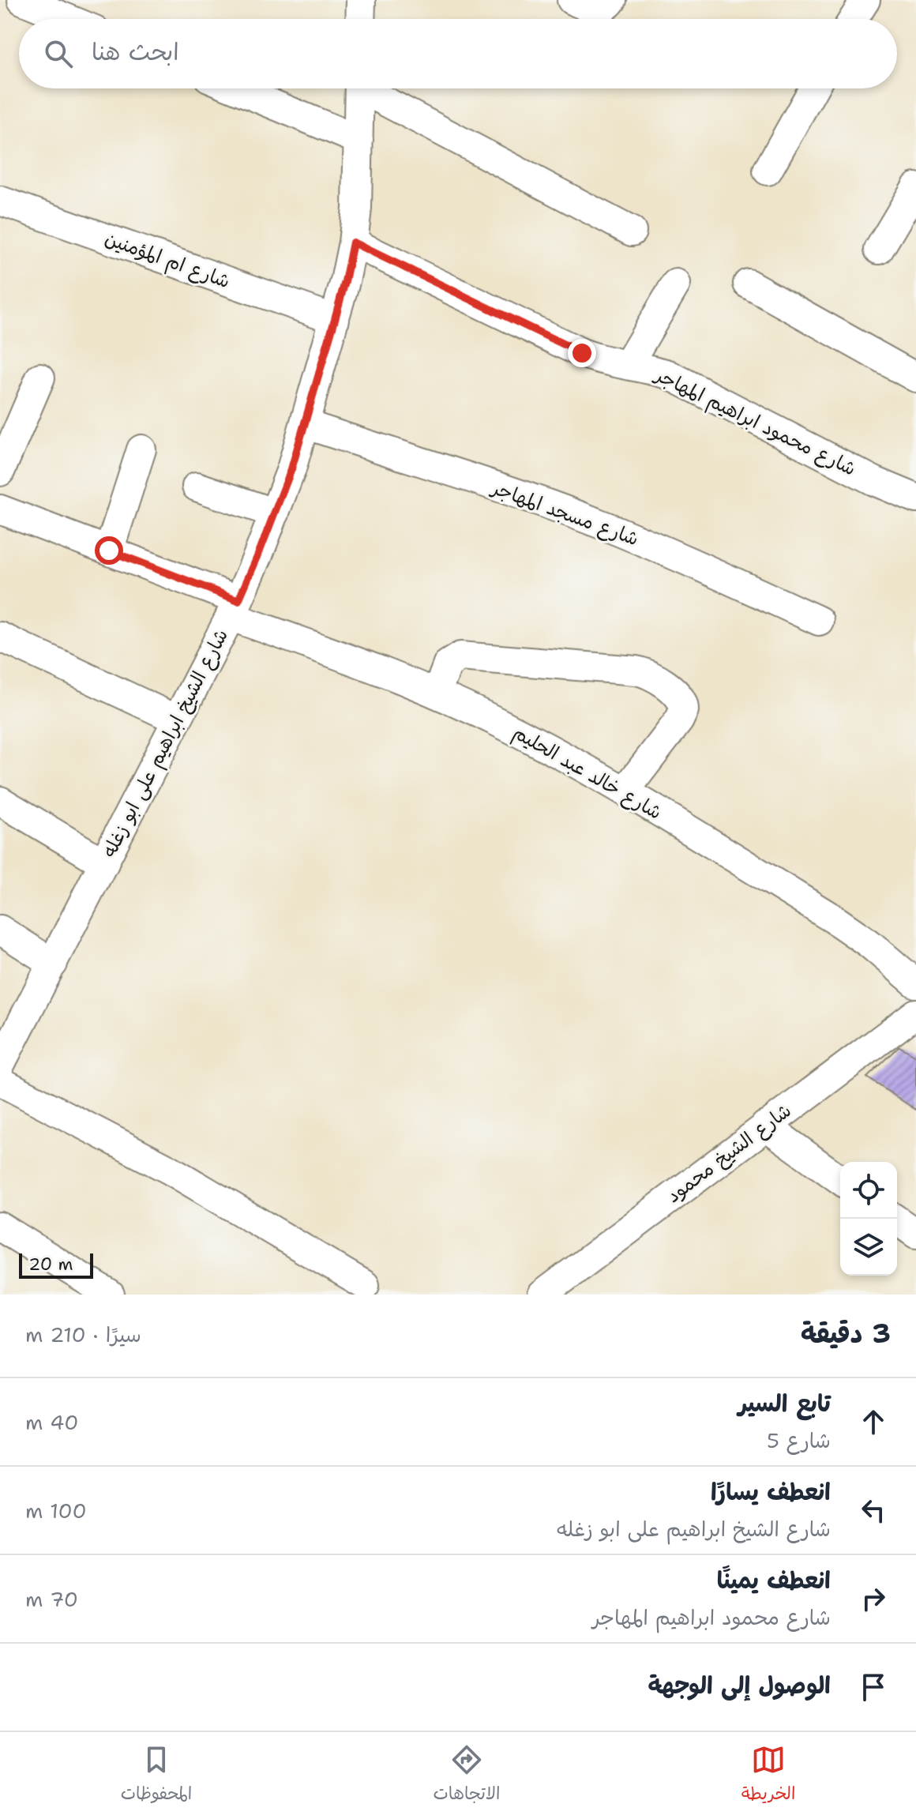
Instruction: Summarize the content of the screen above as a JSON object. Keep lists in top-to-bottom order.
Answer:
{
  "streets": {
    "street": [
      "شارع ام المؤمنين",
      "شارع محمود ابراهيم المهاجر",
      "شارع مسجد المهاجر",
      "شارع الشيخ ابراهيم على ابو زغله",
      "شارع خالد عبد الحليم",
      "شارع الشيخ محمود"
    ]
  },
  "crossings": [
    ["شارع ام المؤمنين", "شارع الشيخ ابراهيم على ابو زغله"],
    ["شارع محمود ابراهيم المهاجر", "شارع الشيخ ابراهيم على ابو زغله"],
    ["شارع مسجد المهاجر", "شارع الشيخ ابراهيم على ابو زغله"],
    ["شارع الشيخ ابراهيم على ابو زغله", "شارع خالد عبد الحليم"]
  ],
  "scale_bar": "20 m",
  "page": {
    "search": "ابحث هنا",
    "scale": "20 m",
    "heading": ["3 دقيقة", "سيرًا · 210 m"],
    "list": [
      ["تابع السير", "شارع 5", "40 m"],
      ["انعطف يسارًا", "شارع الشيخ ابراهيم على ابو زغله", "100 m"],
      ["انعطف يمينًا", "شارع محمود ابراهيم المهاجر", "70 m"],
      "الوصول إلى الوجهة"
    ],
    "nav": ["الخريطة", "الاتجاهات", "المحفوظات"]
  }
}
